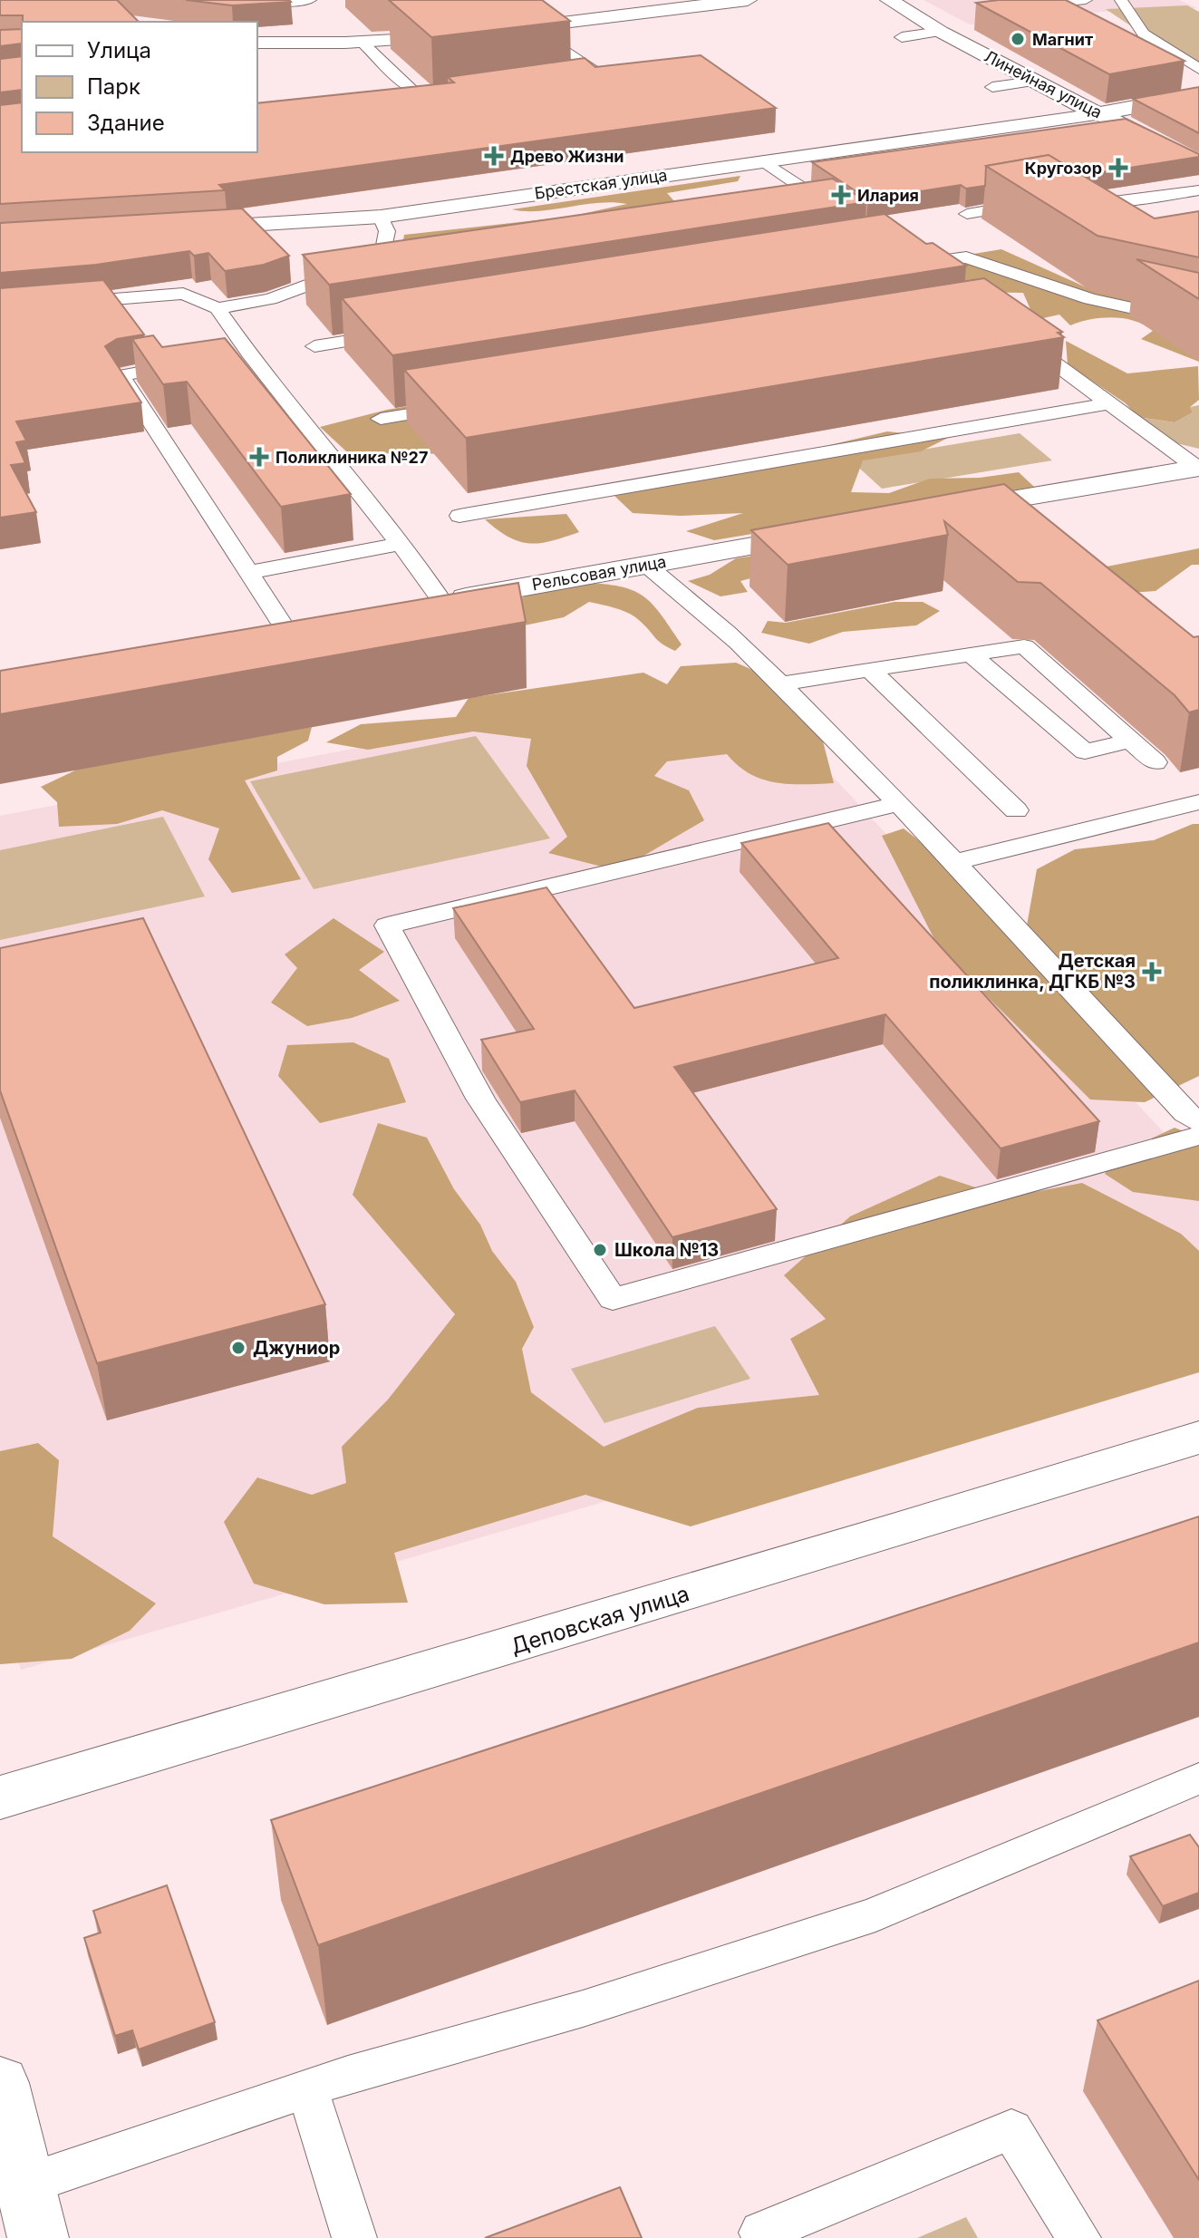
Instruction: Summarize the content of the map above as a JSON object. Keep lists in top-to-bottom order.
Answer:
{
  "streets": {
    "street": [
      "Линейная улица",
      "Брестская улица",
      "Рельсовая улица",
      "Деповская улица"
    ]
  },
  "crossings": [
    ["Линейная улица", "Брестская улица"]
  ],
  "places": {
    "other": ["Магнит", "Школа №13", "Джуниор"],
    "health": [
      "Древо Жизни",
      "Кругозор",
      "Илария",
      "Поликлиника №27",
      "Детская поликлинка, ДГКБ №3"
    ]
  },
  "legend": ["Улица", "Парк", "Здание"]
}
